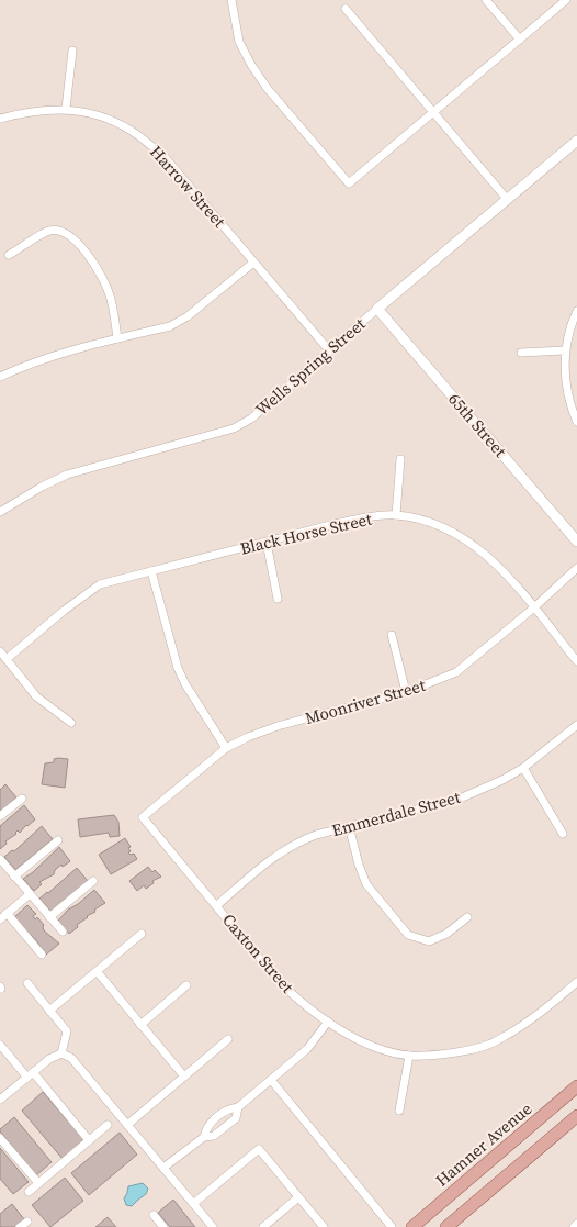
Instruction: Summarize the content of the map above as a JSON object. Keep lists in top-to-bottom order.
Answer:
{
  "streets": {
    "main road": ["Hamner Avenue"],
    "street": [
      "Harrow Street",
      "Wells Spring Street",
      "65th Street",
      "Black Horse Street",
      "Moonriver Street",
      "Emmerdale Street",
      "Caxton Street"
    ]
  },
  "crossings": [
    ["Harrow Street", "Wells Spring Street"],
    ["Wells Spring Street", "65th Street"],
    ["Black Horse Street", "Moonriver Street"],
    ["Moonriver Street", "Caxton Street"],
    ["Emmerdale Street", "Caxton Street"]
  ]
}
